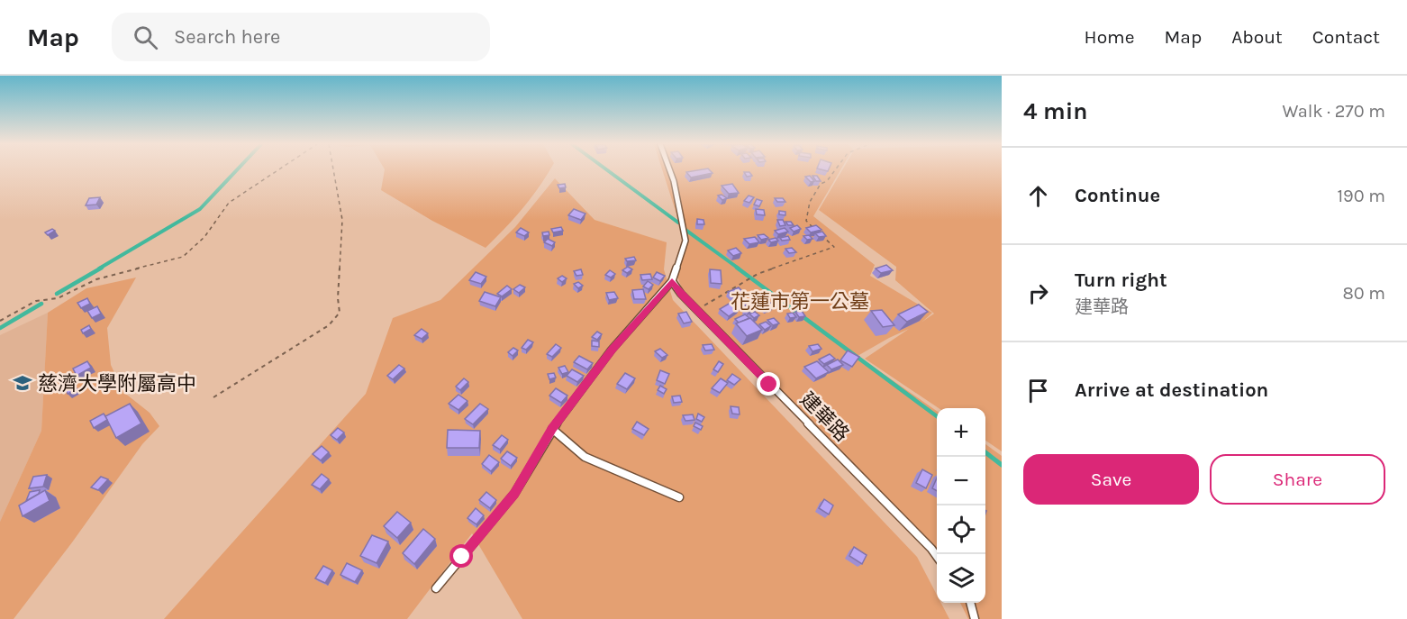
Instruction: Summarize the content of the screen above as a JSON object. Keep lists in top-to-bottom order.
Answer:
{
  "streets": {
    "lane": ["建華路"]
  },
  "parks": ["花蓮市第一公墓"],
  "places": {
    "school or university": ["慈濟大學附屬高中"]
  },
  "page": {
    "header": "Map",
    "search": "Search here",
    "nav": [
      "Home",
      "Map",
      "About",
      "Contact"
    ],
    "heading": ["4 min", "Walk · 270 m"],
    "list": [
      ["Continue", "190 m"],
      ["Turn right", "建華路", "80 m"],
      "Arrive at destination"
    ],
    "map_buttons": ["+", "−"],
    "buttons": ["Save", "Share"]
  }
}
